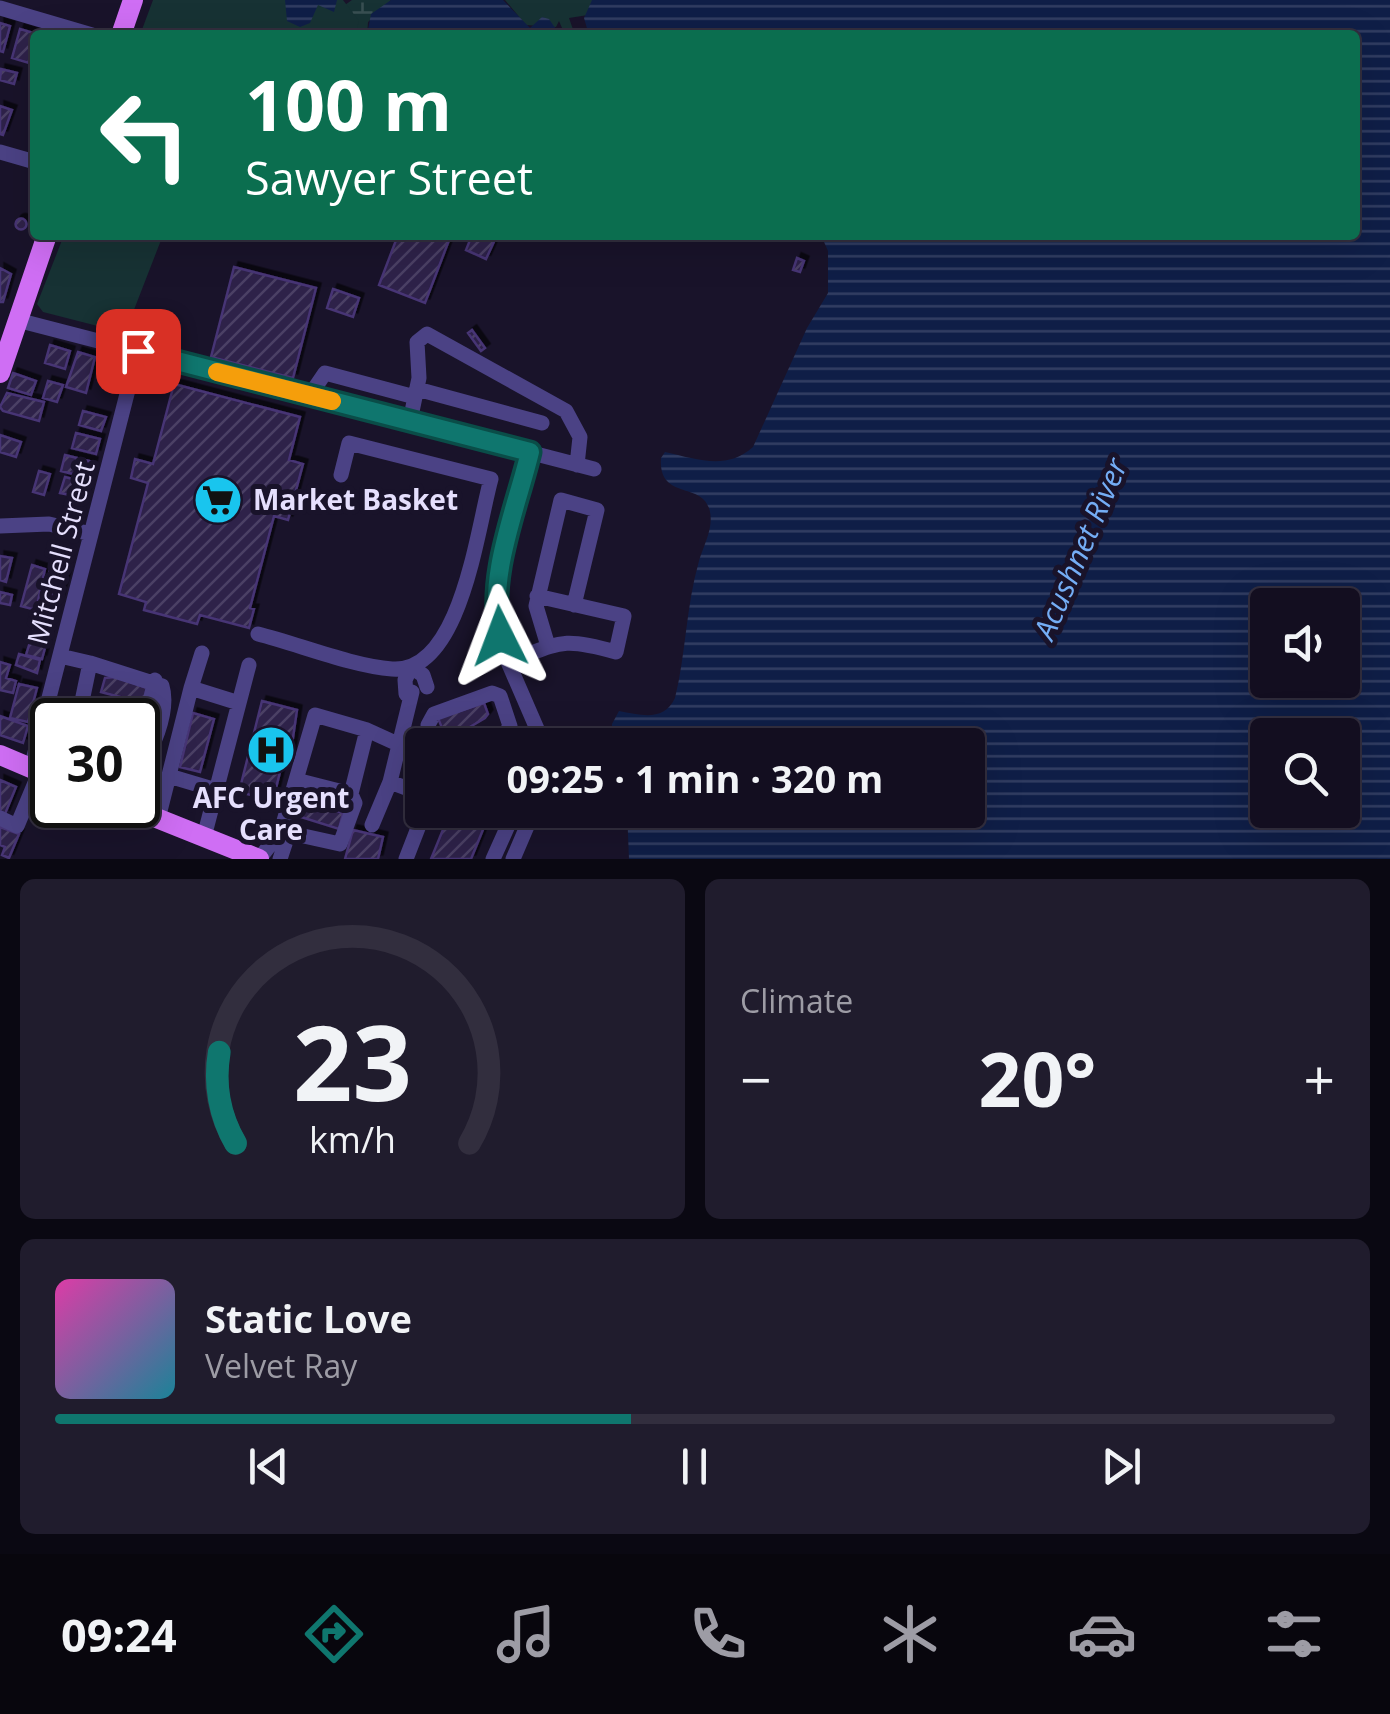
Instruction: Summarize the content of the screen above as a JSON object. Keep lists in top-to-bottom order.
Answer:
{
  "streets": {
    "street": ["Mitchell Street"]
  },
  "water": ["Acushnet River"],
  "places": {
    "supermarket": ["Market Basket"],
    "hospital": ["AFC Urgent Care"]
  },
  "page": {
    "turn": ["100 m", "Sawyer Street"],
    "limit": "30",
    "trip": "09:25 · 1 min · 320 m",
    "tile": "Climate",
    "heat": ["−", "20°", "+"],
    "song": ["Static Love", "Velvet Ray"],
    "tabs": "09:24",
    "gauge": ["23", "km/h"]
  }
}
